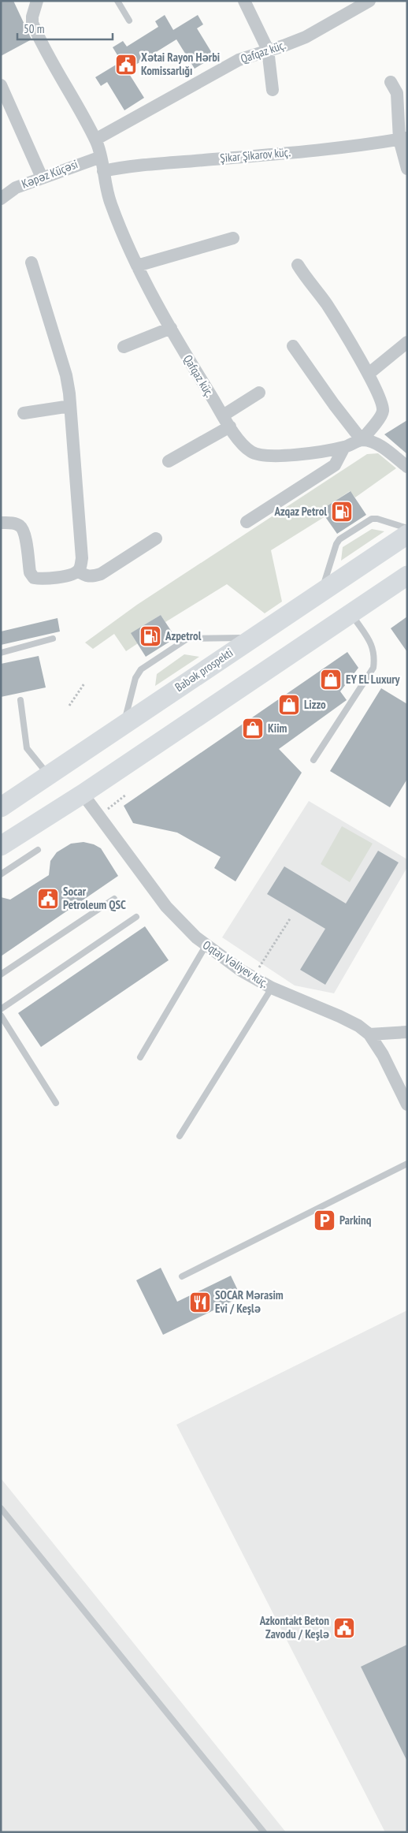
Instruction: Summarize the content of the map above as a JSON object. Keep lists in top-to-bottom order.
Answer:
{
  "streets": {
    "main road": ["Babək prospekti"],
    "street": [
      "Qafqaz küç.",
      "Şikar Şikarov küç.",
      "Kəpəz Küçəsi",
      "Oqtay Vəliyev küç."
    ]
  },
  "crossings": [
    ["Qafqaz küç.", "Şikar Şikarov küç."],
    ["Qafqaz küç.", "Kəpəz Küçəsi"]
  ],
  "places": {
    "public building": ["Xətai Rayon Hərbi Komissarlığı", "Socar Petroleum QSC", "Azkontakt Beton Zavodu / Keşlə"],
    "fuel station": ["Azqaz Petrol", "Azpetrol"],
    "shop": ["EY EL Luxury", "Lizzo", "Kiim"],
    "parking": ["Parkinq"],
    "restaurant": ["SOCAR Mərasim Evi / Keşlə"]
  },
  "scale_bar": "50 m"
}
